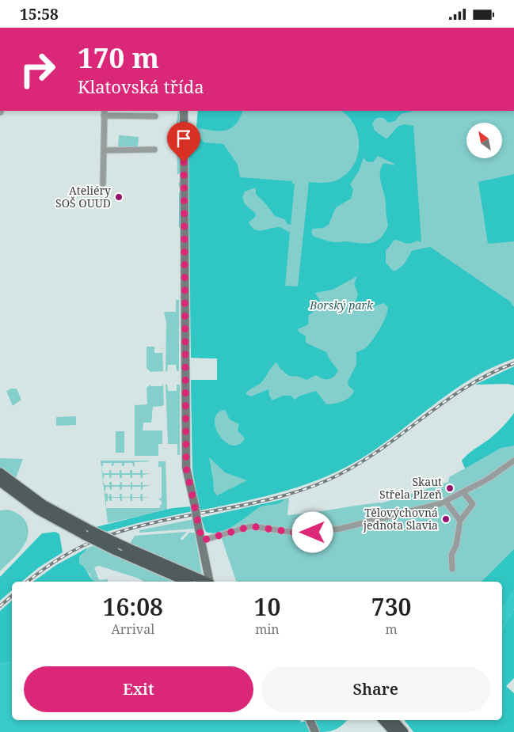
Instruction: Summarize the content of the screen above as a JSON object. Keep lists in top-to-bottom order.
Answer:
{
  "parks": ["Borský park"],
  "places": ["Ateliéry SOŠ OUUD", "Skaut Střela Plzeň", "Tělovýchovná jednota Slavia"],
  "north": "top left",
  "page": {
    "status": "15:58",
    "turn": ["170 m", "Klatovská třída"],
    "eta": [
      "16:08",
      "Arrival",
      "10",
      "min",
      "730",
      "m"
    ],
    "buttons": ["Exit", "Share"]
  }
}
